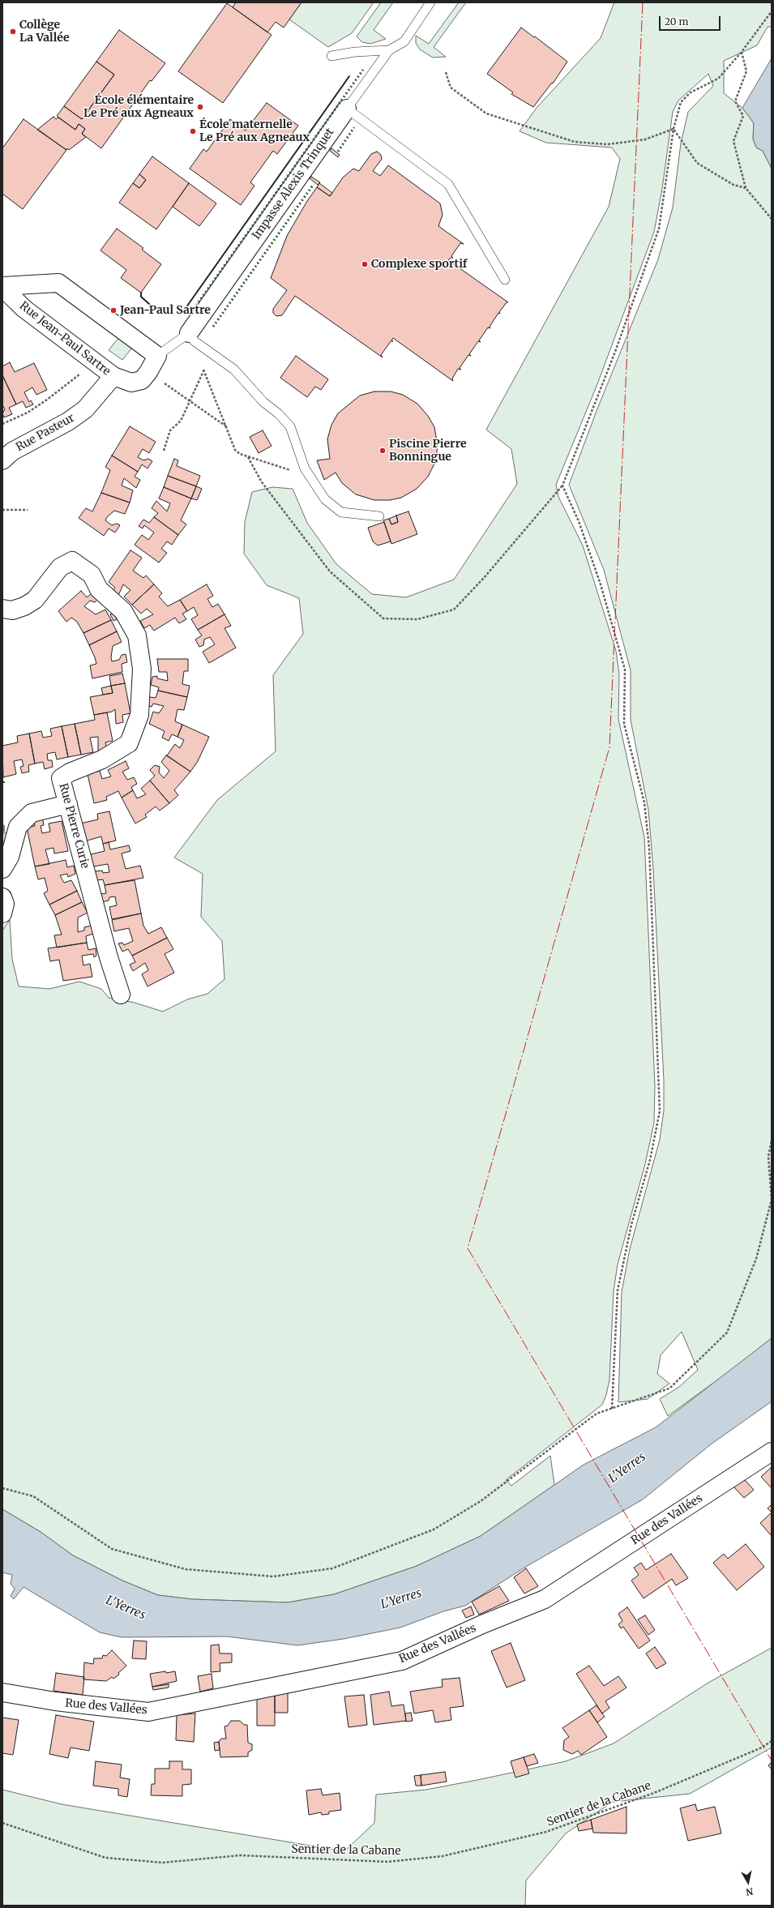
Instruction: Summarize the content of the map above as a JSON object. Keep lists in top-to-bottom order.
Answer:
{
  "streets": {
    "street": [
      "Impasse Alexis Trinquet",
      "Rue Jean-Paul Sartre",
      "Rue Pasteur",
      "Rue Pierre Curie",
      "Rue des Vallées"
    ],
    "path": ["Sentier de la Cabane"]
  },
  "crossings": [
    ["Impasse Alexis Trinquet", "Rue Jean-Paul Sartre"],
    ["Rue Jean-Paul Sartre", "Rue Pasteur"]
  ],
  "water": ["L'Yerres"],
  "places": [
    "Collège La Vallée",
    "École élémentaire Le Pré aux Agneaux",
    "École maternelle Le Pré aux Agneaux",
    "Complexe sportif",
    "Jean-Paul Sartre",
    "Piscine Pierre Bonningue"
  ],
  "scale_bar": "20 m",
  "north": "bottom"
}
